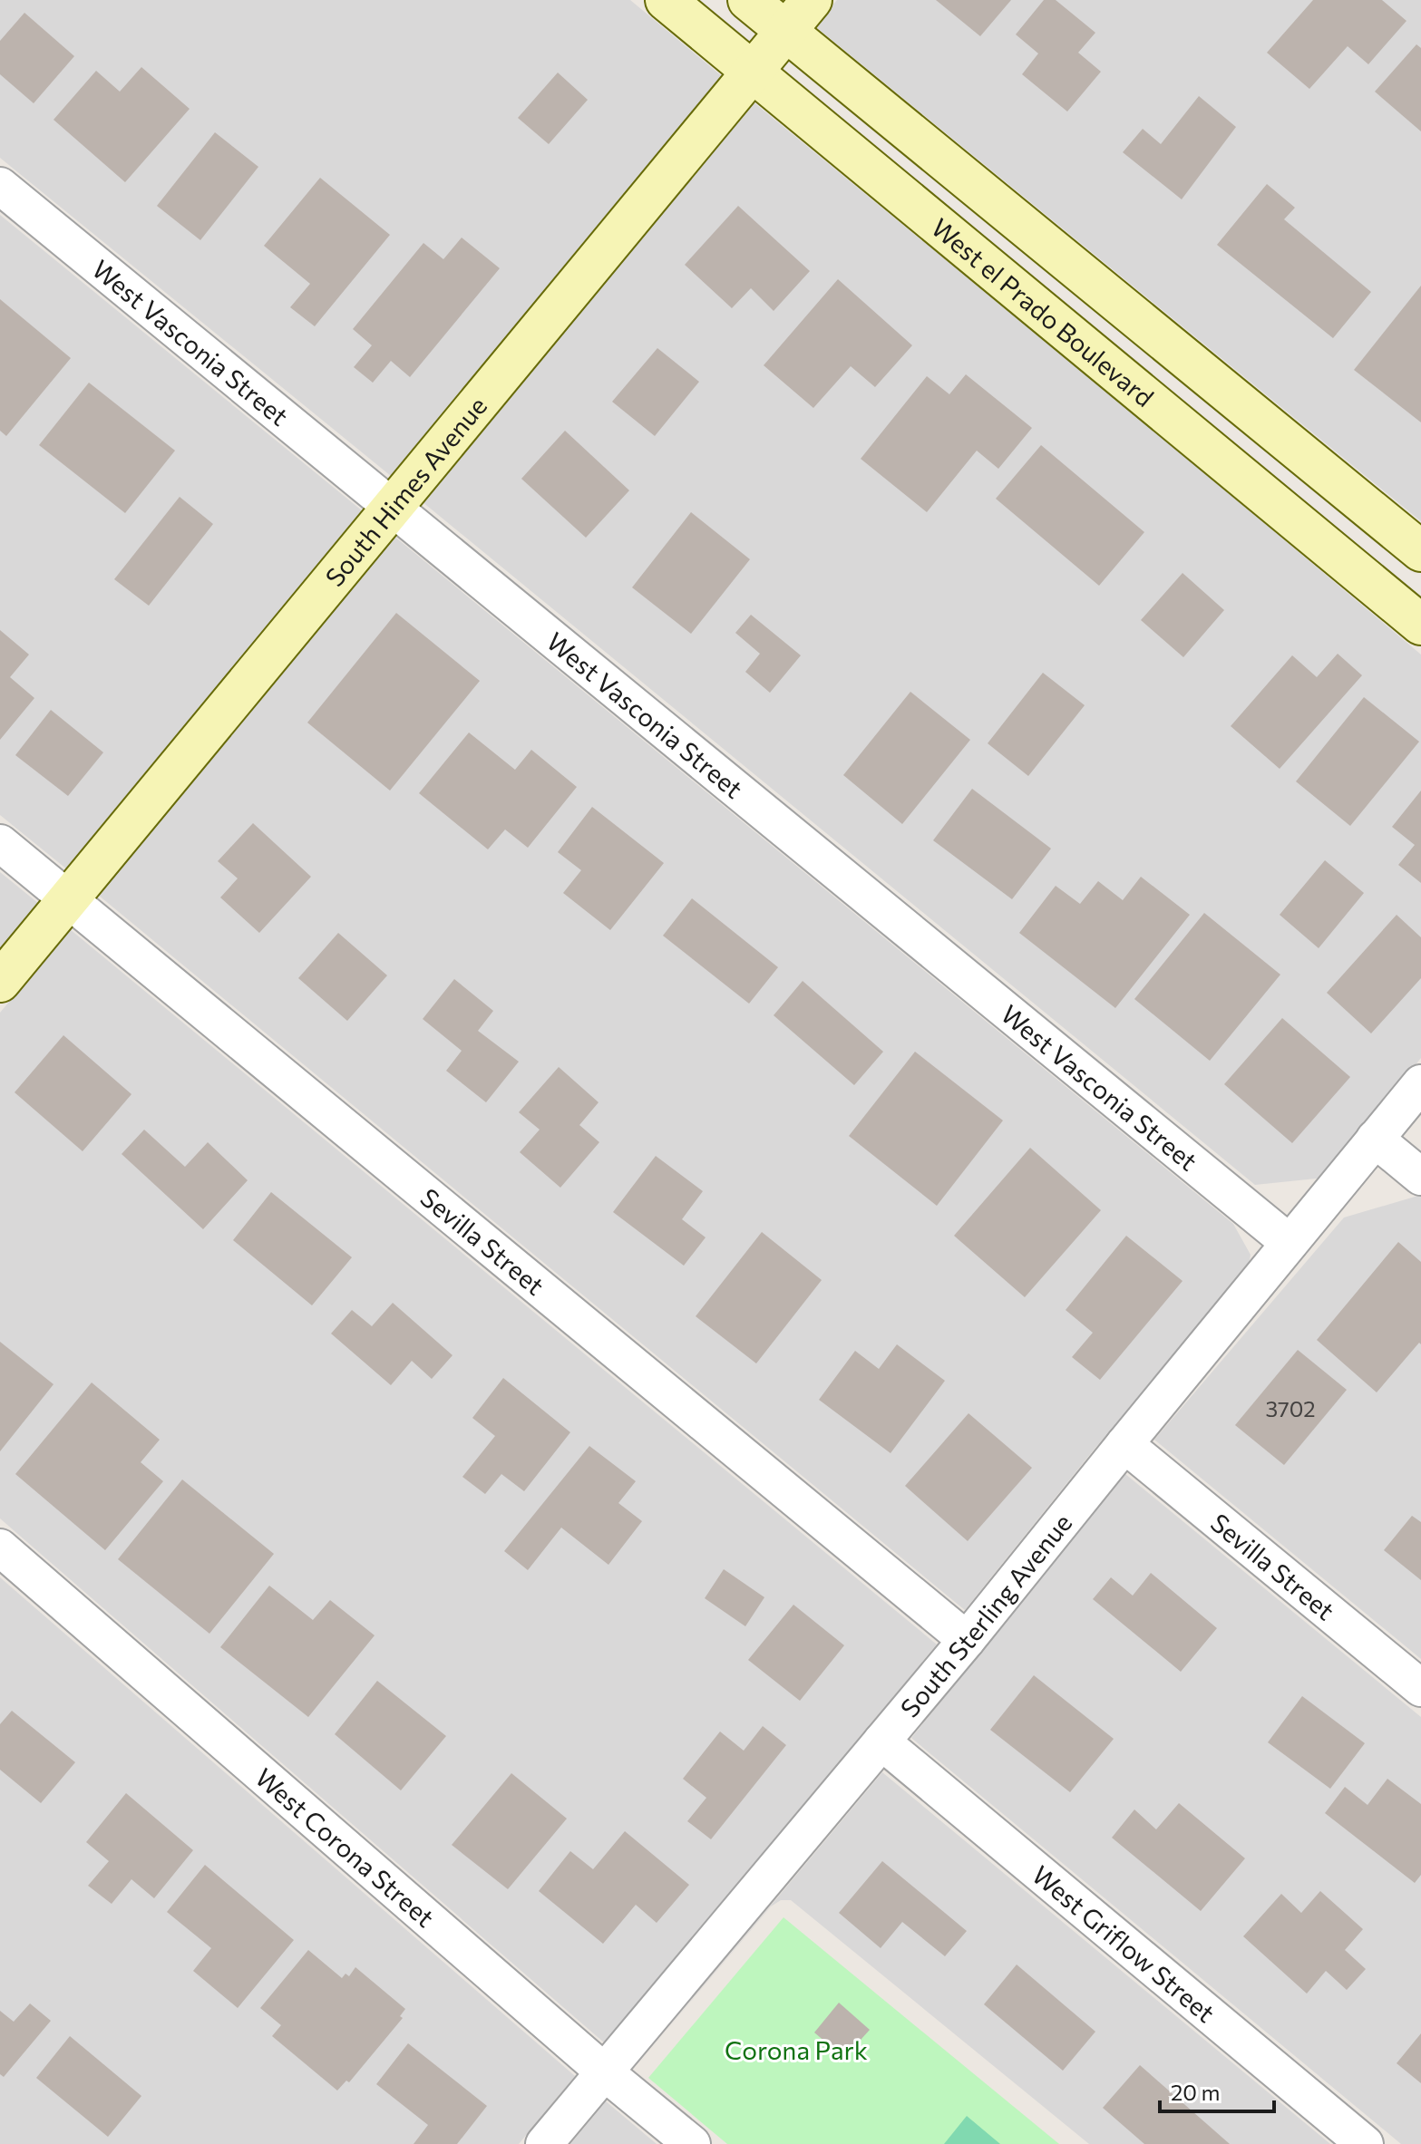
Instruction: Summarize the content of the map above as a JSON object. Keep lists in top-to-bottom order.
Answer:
{
  "streets": {
    "street": [
      "West el Prado Boulevard",
      "West Vasconia Street",
      "South Himes Avenue",
      "Sevilla Street",
      "South Sterling Avenue",
      "West Corona Street",
      "West Griflow Street"
    ]
  },
  "crossings": [
    ["West el Prado Boulevard", "South Himes Avenue"],
    ["West Vasconia Street", "South Himes Avenue"],
    ["West Vasconia Street", "South Sterling Avenue"],
    ["South Himes Avenue", "Sevilla Street"],
    ["Sevilla Street", "South Sterling Avenue"],
    ["South Sterling Avenue", "West Corona Street"],
    ["South Sterling Avenue", "West Griflow Street"]
  ],
  "parks": ["Corona Park"],
  "house_numbers": ["3702"],
  "scale_bar": "20 m"
}
